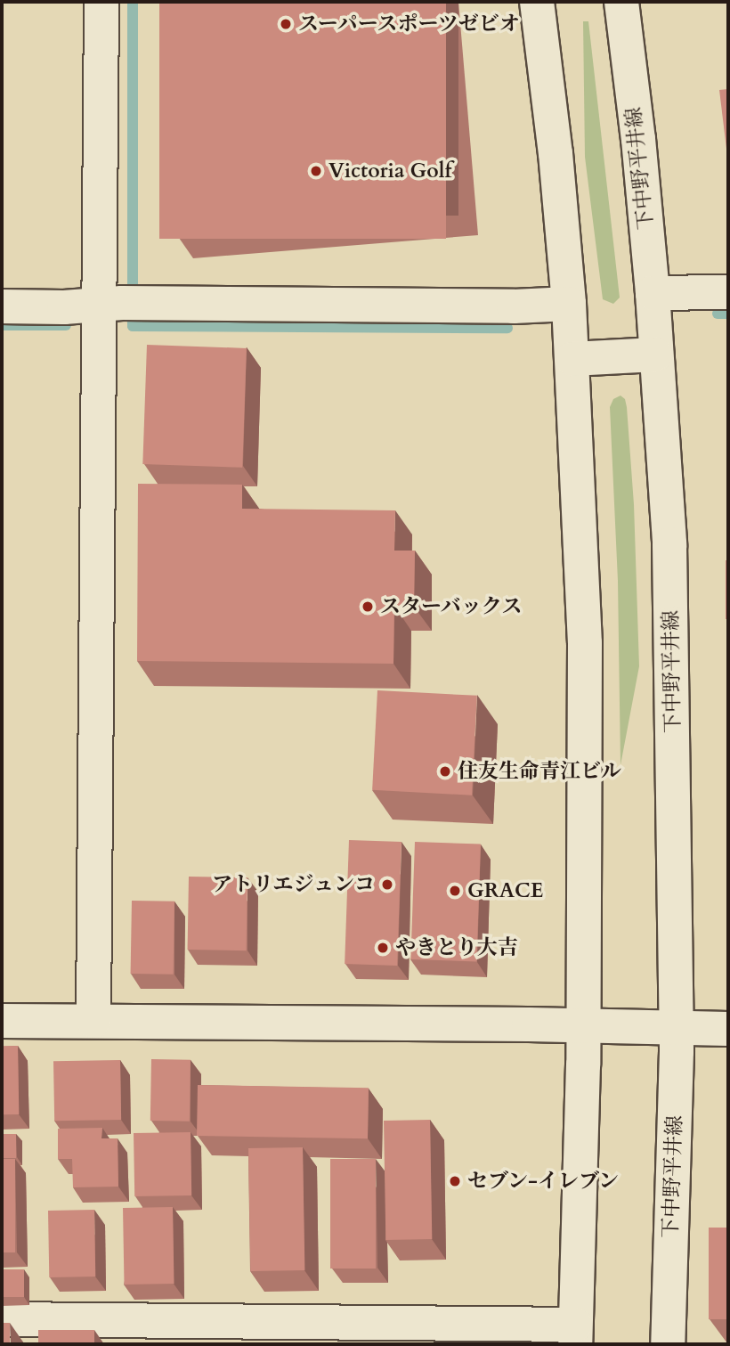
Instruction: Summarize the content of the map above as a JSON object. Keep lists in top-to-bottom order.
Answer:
{
  "streets": {
    "street": ["下中野平井線"]
  },
  "places": [
    "スーパースポーツゼビオ",
    "Victoria Golf",
    "スターバックス",
    "住友生命青江ビル",
    "アトリエジュンコ",
    "GRACE",
    "やきとり大吉",
    "セブン-イレブン"
  ]
}
